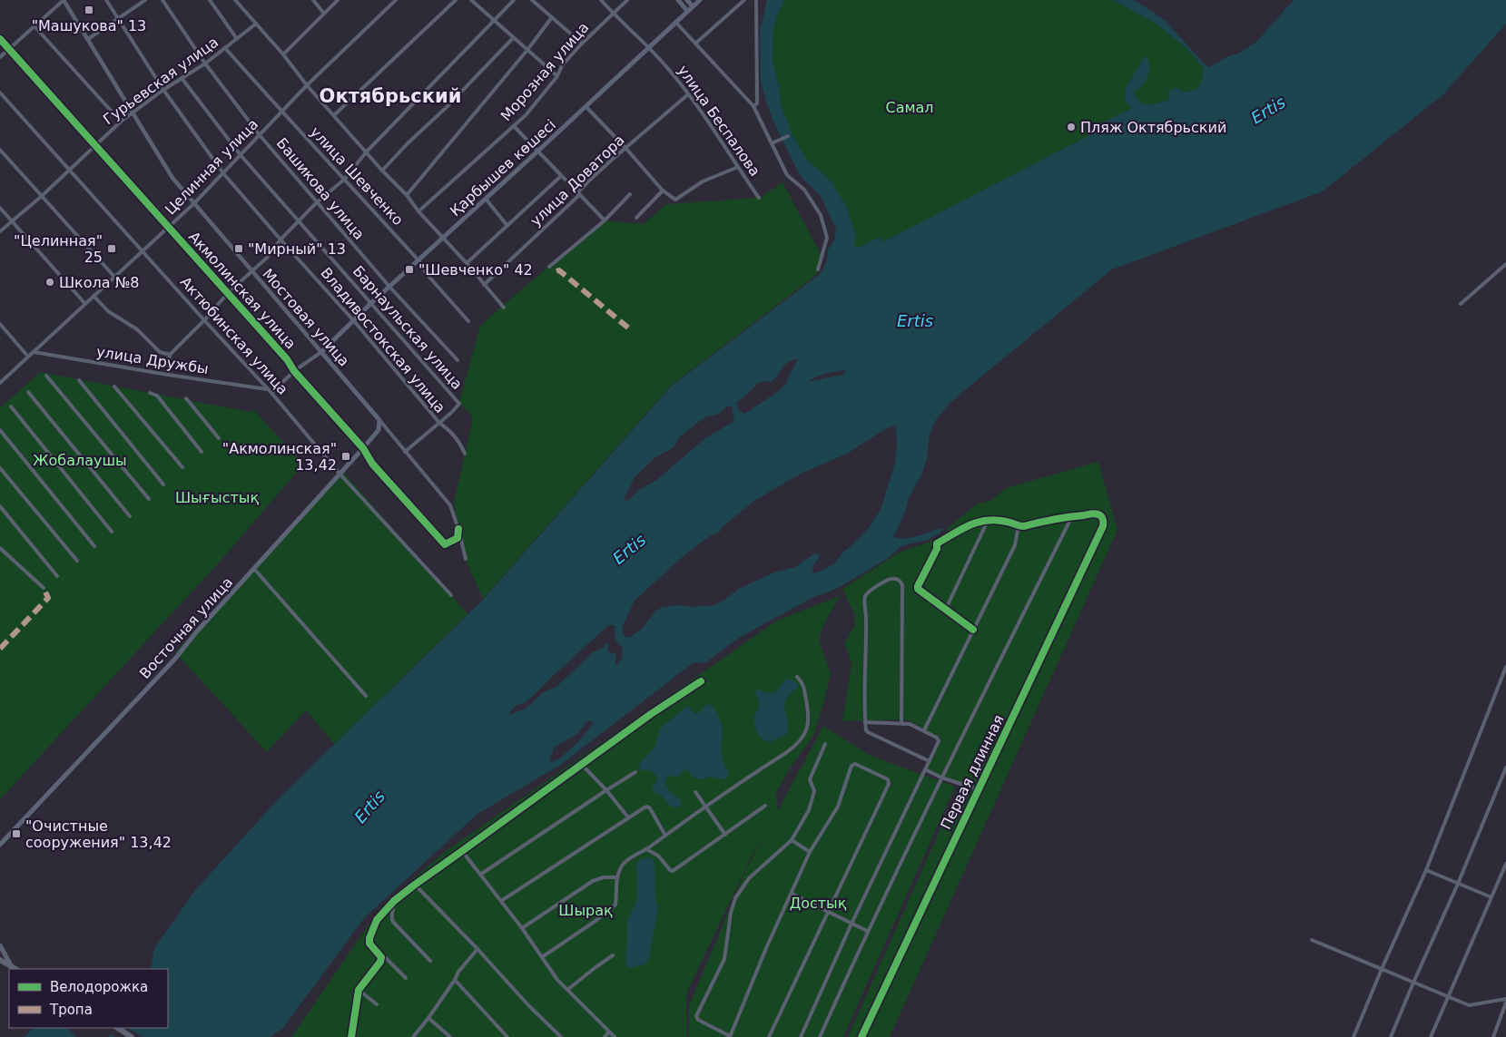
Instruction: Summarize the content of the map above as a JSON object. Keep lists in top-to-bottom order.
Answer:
{
  "streets": {
    "main road": ["Қарбышев көшесі", "Мостовая улица", "Восточная улица"],
    "street": [
      "Морозная улица",
      "Гурьевская улица",
      "улица Беспалова",
      "Целинная улица",
      "улица Шевченко",
      "улица Доватора",
      "Башикова улица",
      "Акмолинская улица",
      "Барнаульская улица",
      "Актюбинская улица",
      "Владивостокская улица",
      "улица Дружбы",
      "Первая длинная"
    ]
  },
  "crossings": [
    ["Морозная улица", "улица Беспалова"],
    ["Гурьевская улица", "улица Шевченко"],
    ["Гурьевская улица", "Башикова улица"],
    ["Гурьевская улица", "Акмолинская улица"],
    ["Гурьевская улица", "Мостовая улица"],
    ["Гурьевская улица", "Барнаульская улица"],
    ["Гурьевская улица", "Актюбинская улица"],
    ["Гурьевская улица", "Владивостокская улица"],
    ["улица Беспалова", "Қарбышев көшесі"],
    ["улица Беспалова", "улица Доватора"],
    ["Целинная улица", "улица Шевченко"],
    ["Целинная улица", "Башикова улица"],
    ["Целинная улица", "Акмолинская улица"],
    ["Целинная улица", "Мостовая улица"],
    ["Целинная улица", "Барнаульская улица"],
    ["Целинная улица", "Актюбинская улица"],
    ["Целинная улица", "Владивостокская улица"],
    ["Целинная улица", "улица Дружбы"],
    ["Қарбышев көшесі", "улица Шевченко"],
    ["Қарбышев көшесі", "Башикова улица"],
    ["Қарбышев көшесі", "Мостовая улица"],
    ["Қарбышев көшесі", "Барнаульская улица"],
    ["Қарбышев көшесі", "Владивостокская улица"],
    ["Акмолинская улица", "Мостовая улица"],
    ["Акмолинская улица", "Восточная улица"],
    ["Мостовая улица", "Восточная улица"],
    ["Барнаульская улица", "Владивостокская улица"],
    ["Актюбинская улица", "улица Дружбы"],
    ["Актюбинская улица", "Восточная улица"]
  ],
  "districts": ["Октябрьский"],
  "water": ["Ertis"],
  "parks": [
    "Самал",
    "Жобалаушы",
    "Шығыстық",
    "Достық",
    "Шырақ"
  ],
  "places": {
    "transit": [
      "\"Машукова\" 13",
      "\"Целинная\" 25",
      "\"Мирный\" 13",
      "\"Шевченко\" 42",
      "\"Акмолинская\" 13,42",
      "\"Очистные сооружения\" 13,42"
    ],
    "other": ["Пляж Октябрьский", "Школа №8"]
  },
  "legend": ["Велодорожка", "Тропа"]
}
